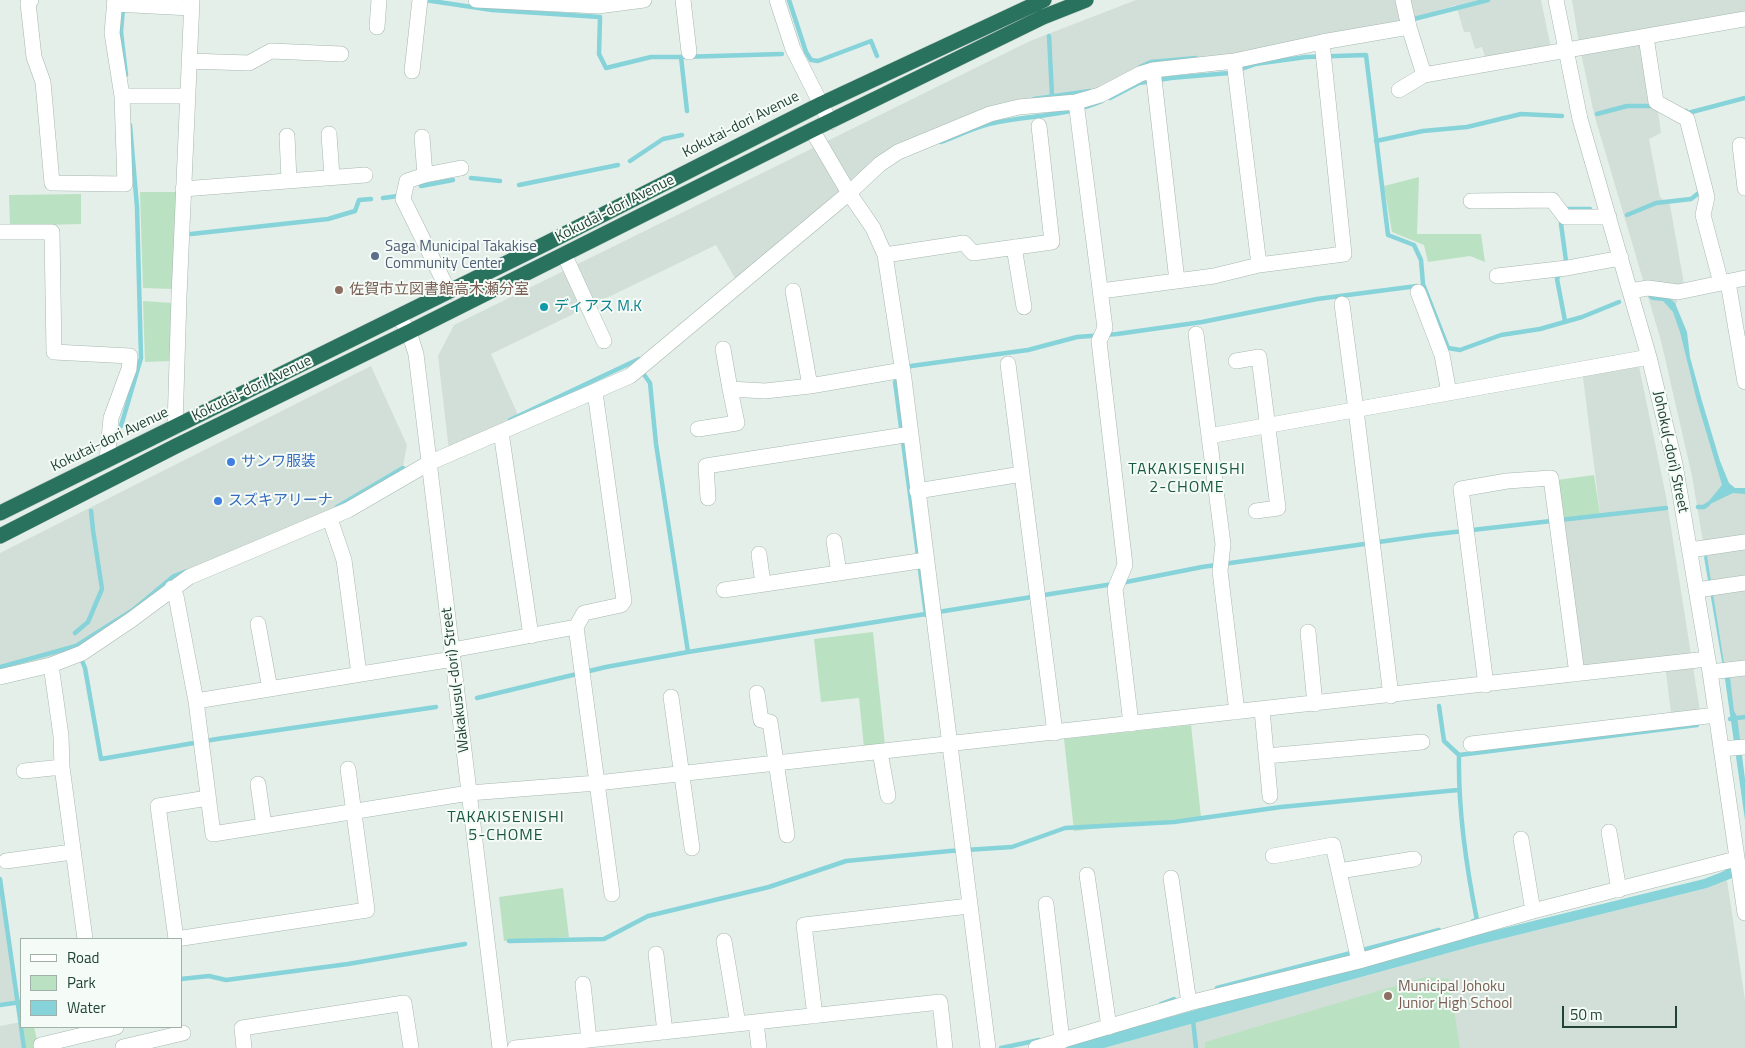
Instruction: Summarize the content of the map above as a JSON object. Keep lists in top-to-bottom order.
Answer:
{
  "streets": {
    "highway": ["Kokutai-dori Avenue", "Kokudai-dori Avenue"],
    "street": ["Johoku(-dori) Street", "Wakakusu(-dori) Street"]
  },
  "crossings": [
    ["Kokutai-dori Avenue", "Wakakusu(-dori) Street"],
    ["Kokudai-dori Avenue", "Wakakusu(-dori) Street"]
  ],
  "districts": ["TAKAKISENISHI 2-CHOME", "TAKAKISENISHI 5-CHOME"],
  "places": [
    "Saga Municipal Takakise Community Center",
    "佐賀市立図書館高木瀬分室",
    "ディアス M.K",
    "サンワ服装",
    "スズキアリーナ",
    "Municipal Johoku Junior High School"
  ],
  "legend": ["Road", "Park", "Water"],
  "scale_bar": "50 m"
}
